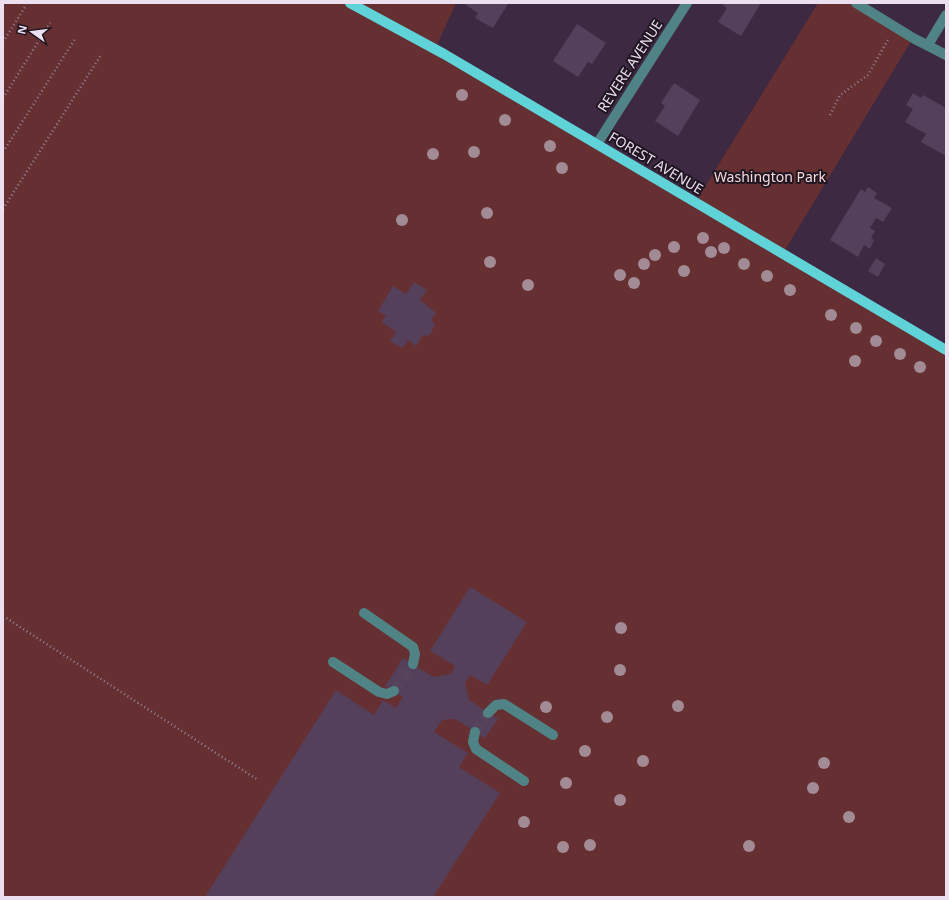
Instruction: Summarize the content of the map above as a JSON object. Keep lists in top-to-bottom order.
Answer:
{
  "streets": {
    "main road": ["FOREST AVENUE"],
    "street": ["REVERE AVENUE"]
  },
  "crossings": [
    ["REVERE AVENUE", "FOREST AVENUE"]
  ],
  "parks": ["Washington Park"],
  "north": "left"
}
